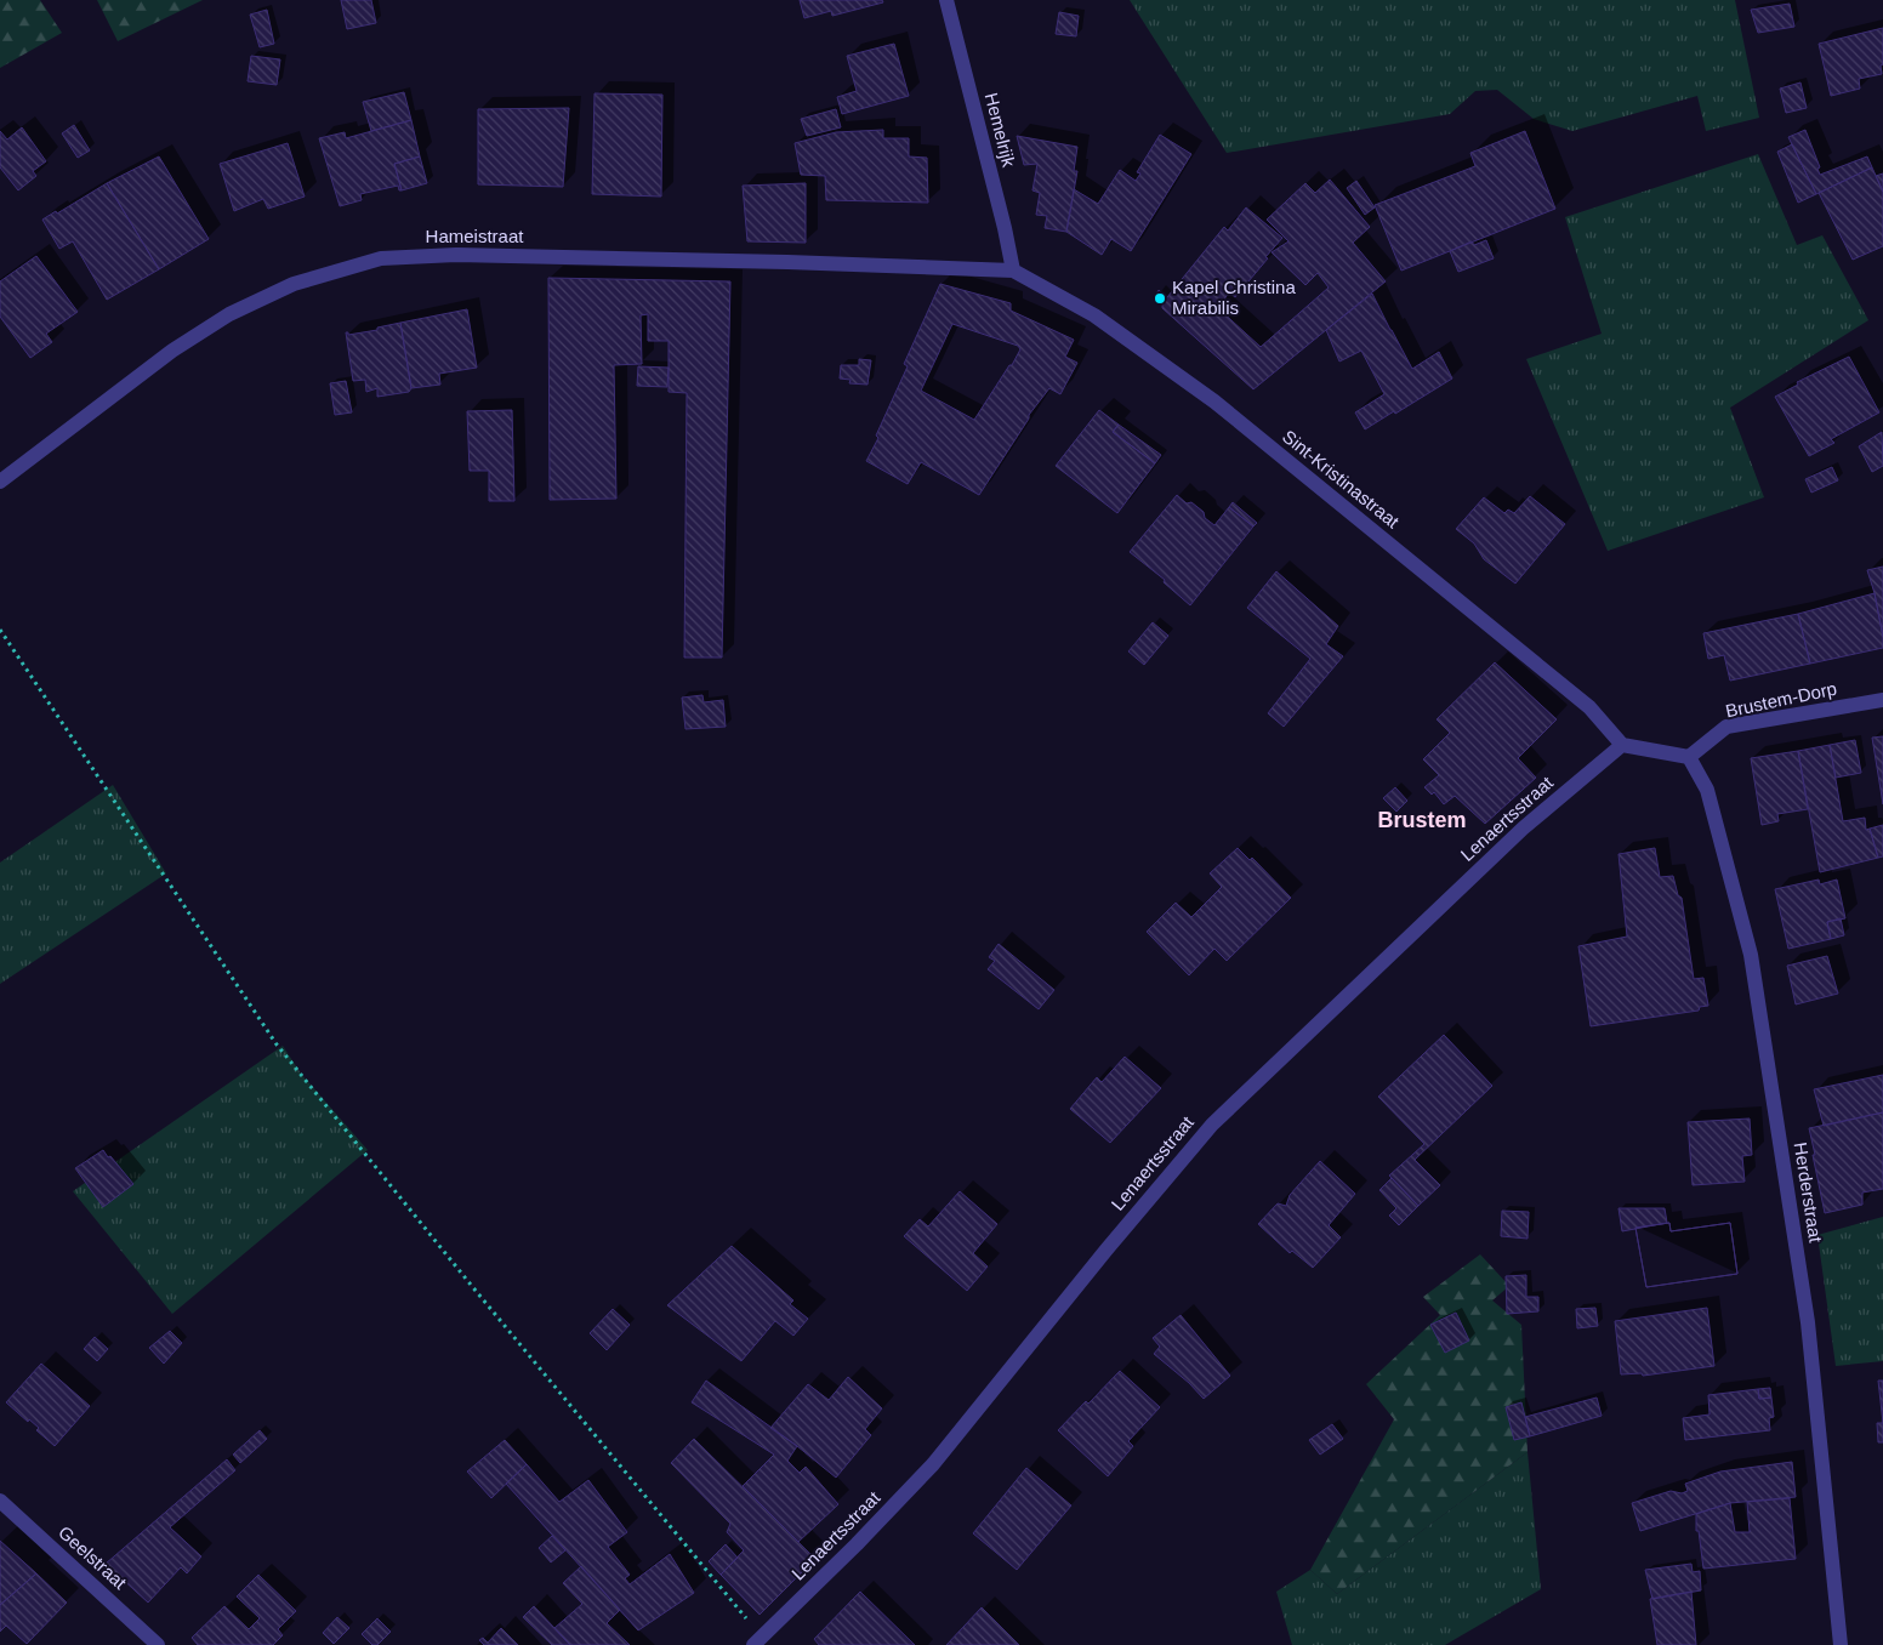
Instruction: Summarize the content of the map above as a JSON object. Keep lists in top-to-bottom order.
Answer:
{
  "streets": {
    "street": [
      "Hemelrijk",
      "Hameistraat",
      "Sint-Kristinastraat",
      "Brustem-Dorp",
      "Lenaertsstraat",
      "Herderstraat",
      "Geelstraat"
    ]
  },
  "crossings": [
    ["Hemelrijk", "Hameistraat"],
    ["Hemelrijk", "Sint-Kristinastraat"],
    ["Hameistraat", "Sint-Kristinastraat"],
    ["Sint-Kristinastraat", "Lenaertsstraat"],
    ["Brustem-Dorp", "Herderstraat"]
  ],
  "districts": ["Brustem"],
  "places": ["Kapel Christina Mirabilis"]
}
